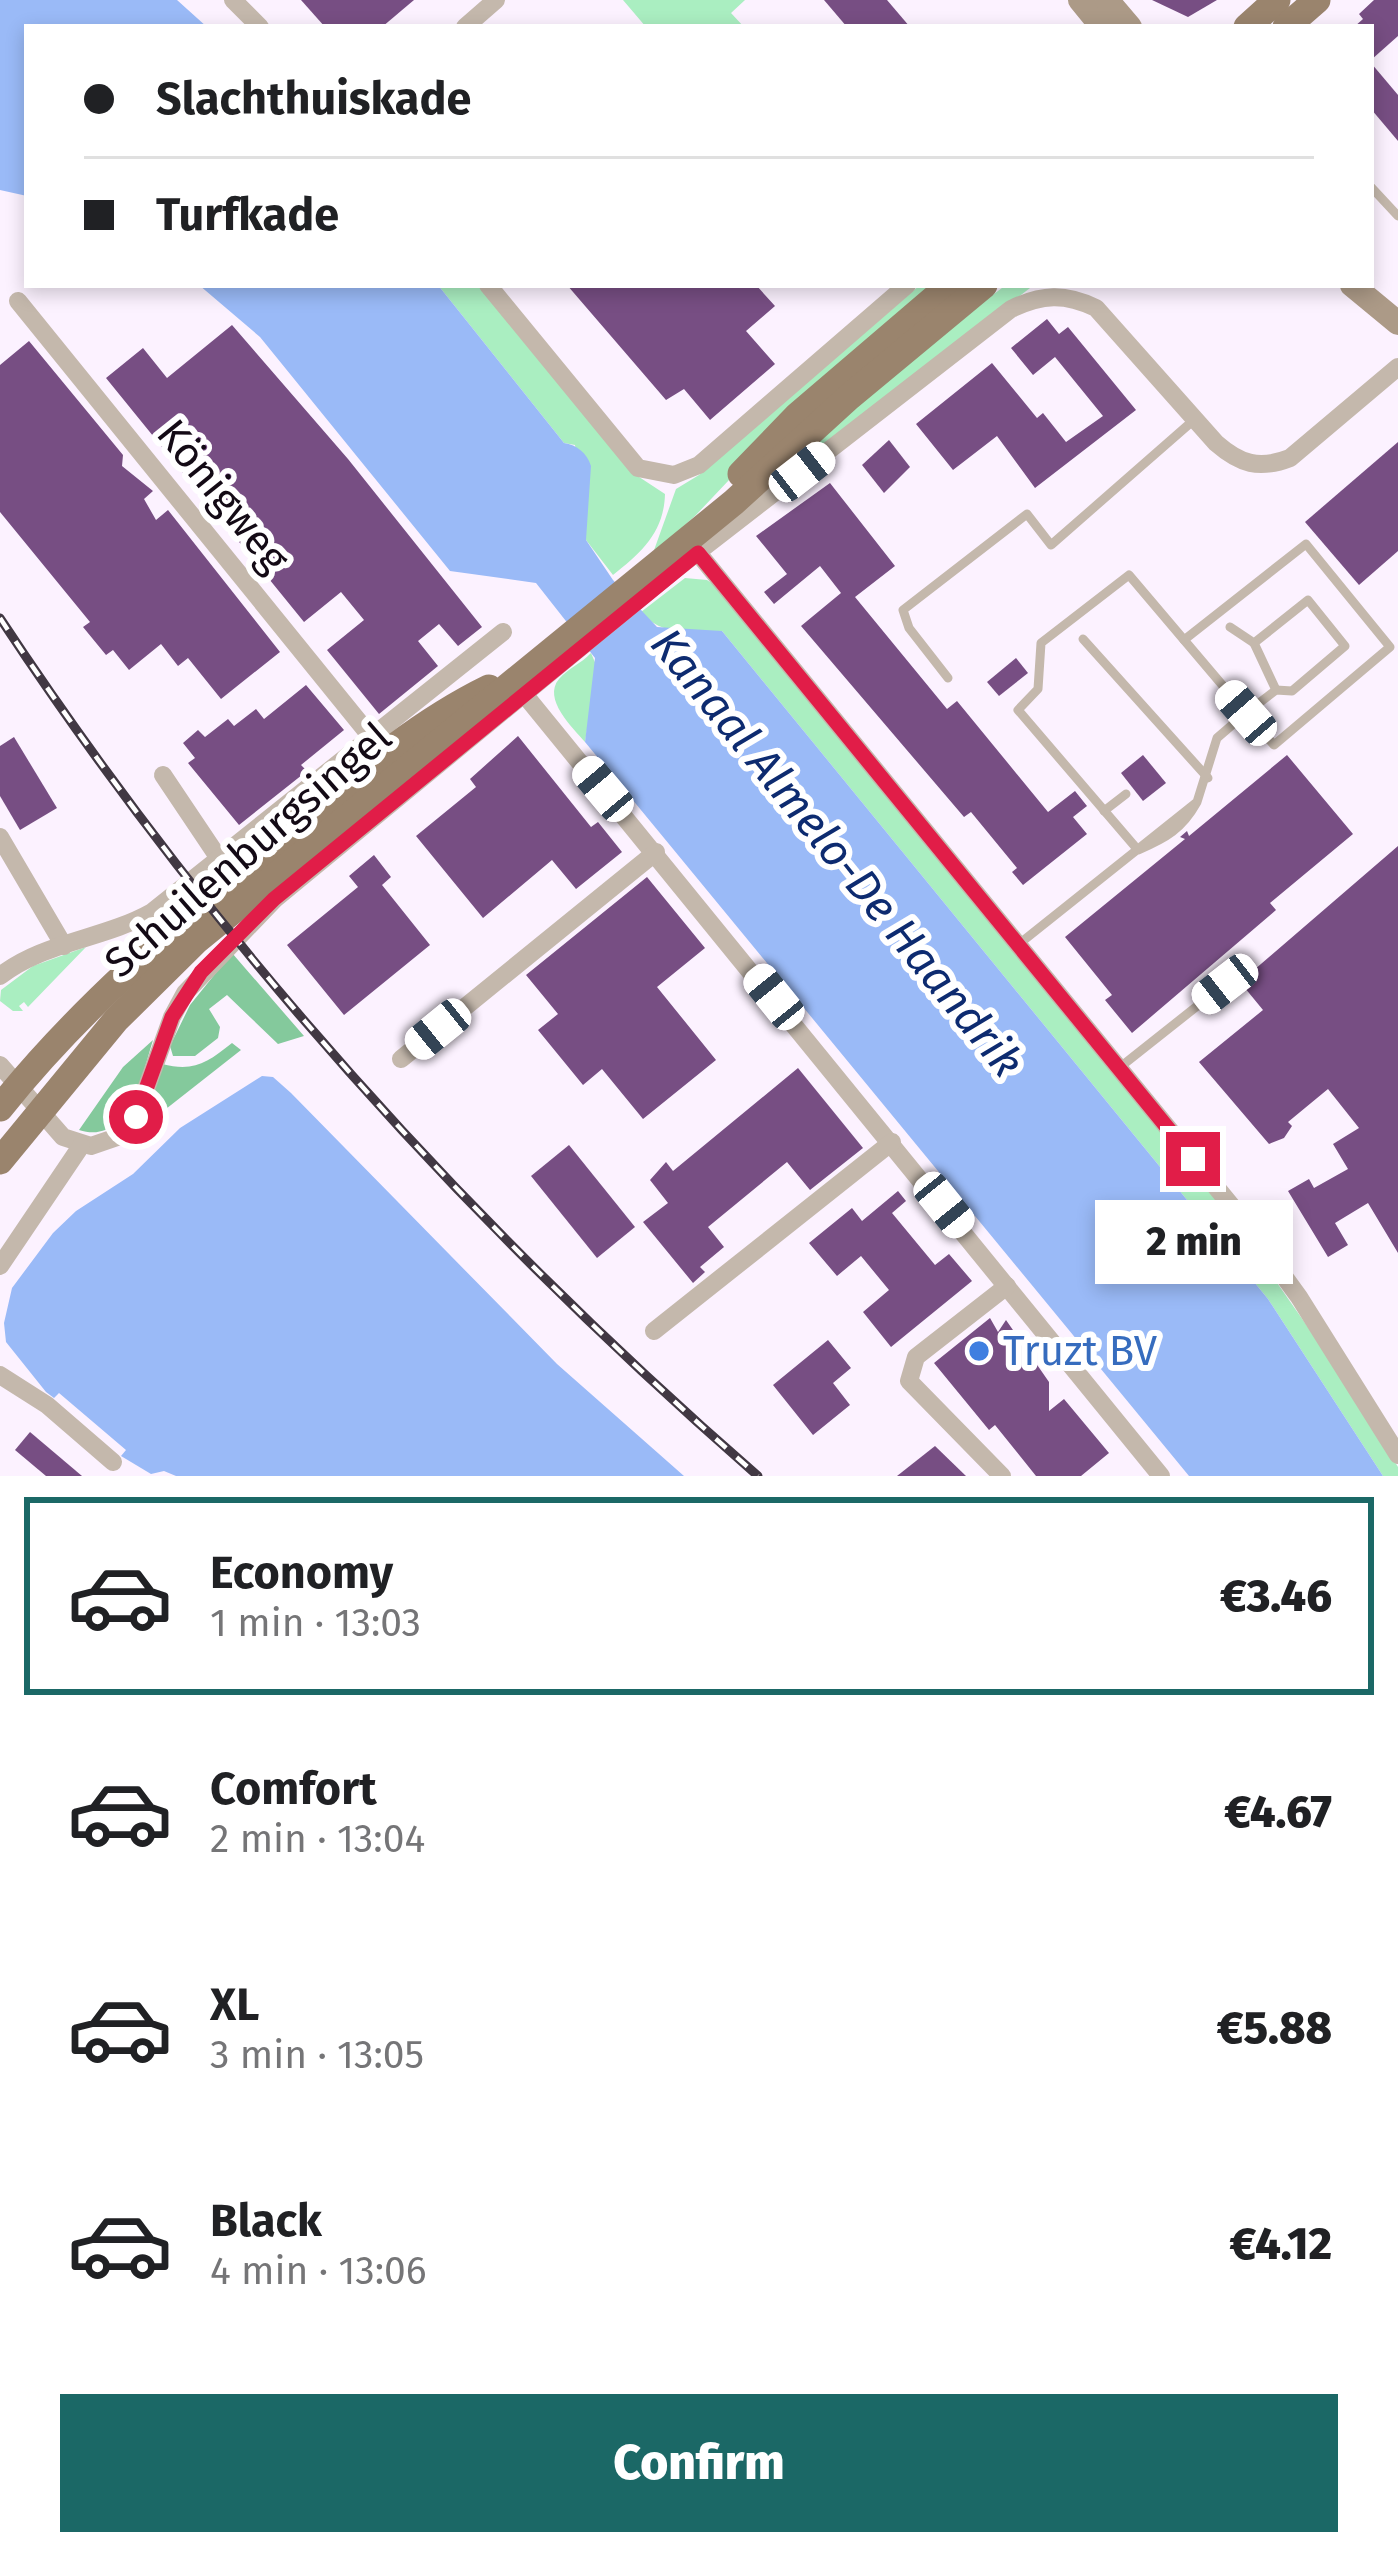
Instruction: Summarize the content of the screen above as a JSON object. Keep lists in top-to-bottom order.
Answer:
{
  "streets": {
    "main road": ["Schuilenburgsingel"],
    "street": ["Königweg"]
  },
  "water": ["Kanaal Almelo-De Haandrik"],
  "places": ["Truzt BV"],
  "page": {
    "banner": ["Slachthuiskade", "Turfkade"],
    "bubble": "2 min",
    "list": [
      {
        "name": "Economy",
        "note": "1 min · 13:03",
        "value": "€3.46"
      },
      {
        "name": "Comfort",
        "note": "2 min · 13:04",
        "value": "€4.67"
      },
      {
        "name": "XL",
        "note": "3 min · 13:05",
        "value": "€5.88"
      },
      {
        "name": "Black",
        "note": "4 min · 13:06",
        "value": "€4.12"
      }
    ],
    "buttons": "Confirm"
  }
}
